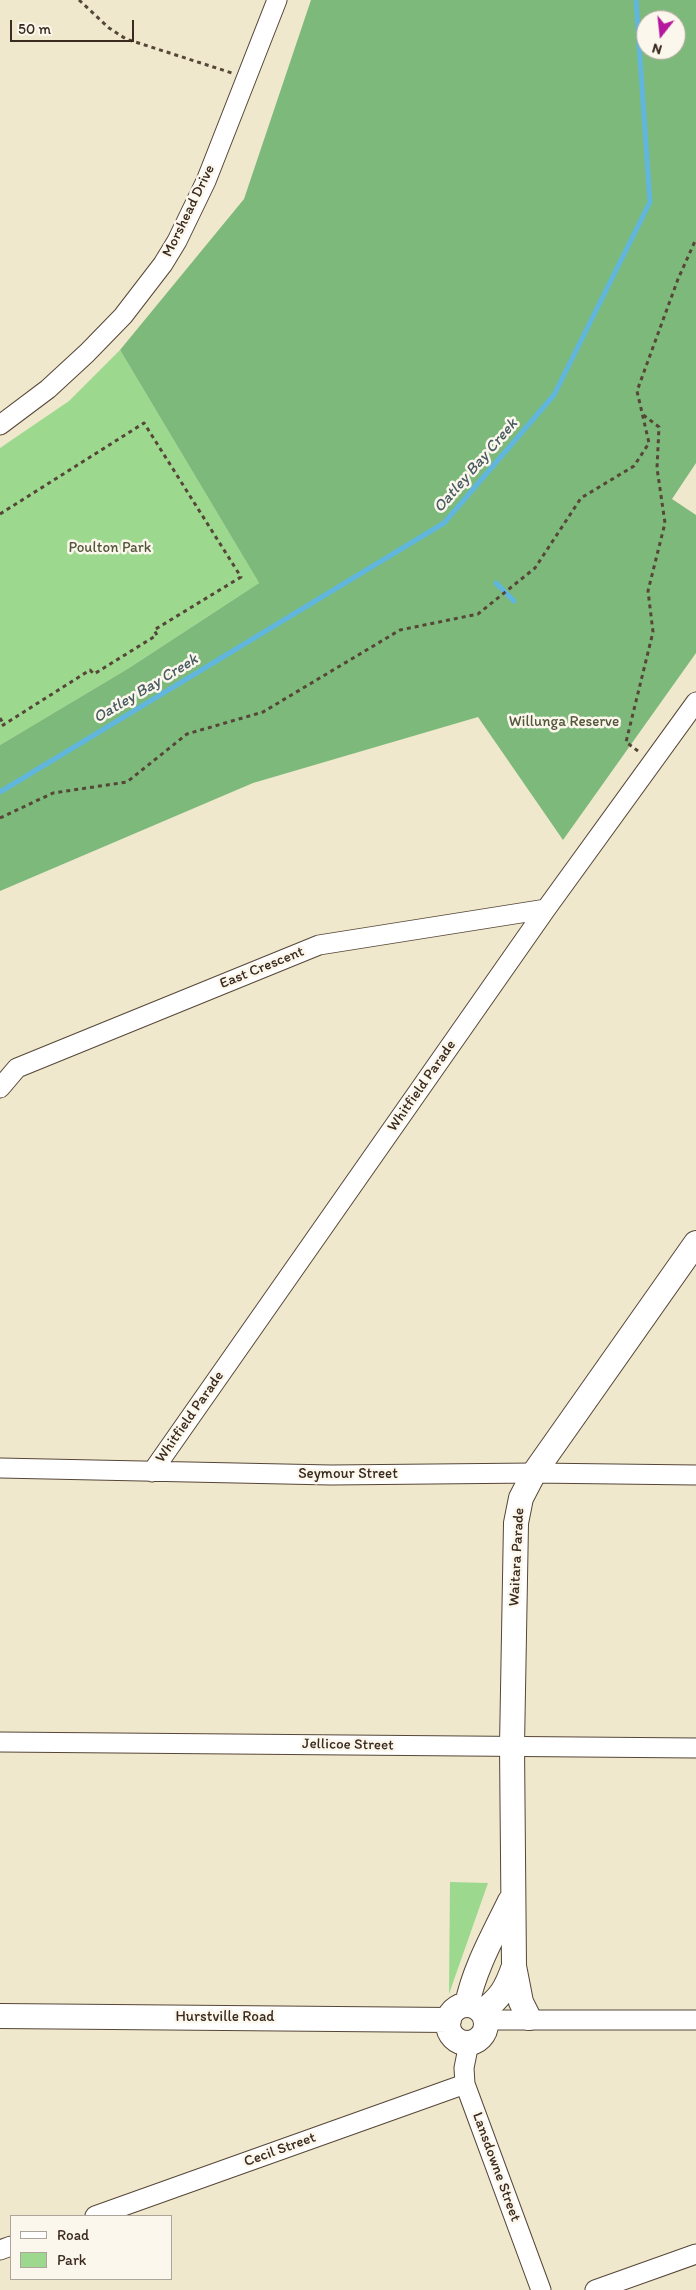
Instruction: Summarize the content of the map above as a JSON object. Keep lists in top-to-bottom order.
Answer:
{
  "streets": {
    "street": [
      "Morshead Drive",
      "East Crescent",
      "Whitfield Parade",
      "Seymour Street",
      "Waitara Parade",
      "Jellicoe Street",
      "Hurstville Road",
      "Cecil Street",
      "Lansdowne Street"
    ]
  },
  "crossings": [
    ["East Crescent", "Whitfield Parade"],
    ["Whitfield Parade", "Seymour Street"],
    ["Seymour Street", "Waitara Parade"],
    ["Waitara Parade", "Jellicoe Street"],
    ["Waitara Parade", "Hurstville Road"],
    ["Cecil Street", "Lansdowne Street"]
  ],
  "water": ["Oatley Bay Creek"],
  "parks": ["Poulton Park", "Willunga Reserve"],
  "legend": ["Road", "Park"],
  "scale_bar": "50 m",
  "north": "bottom"
}
